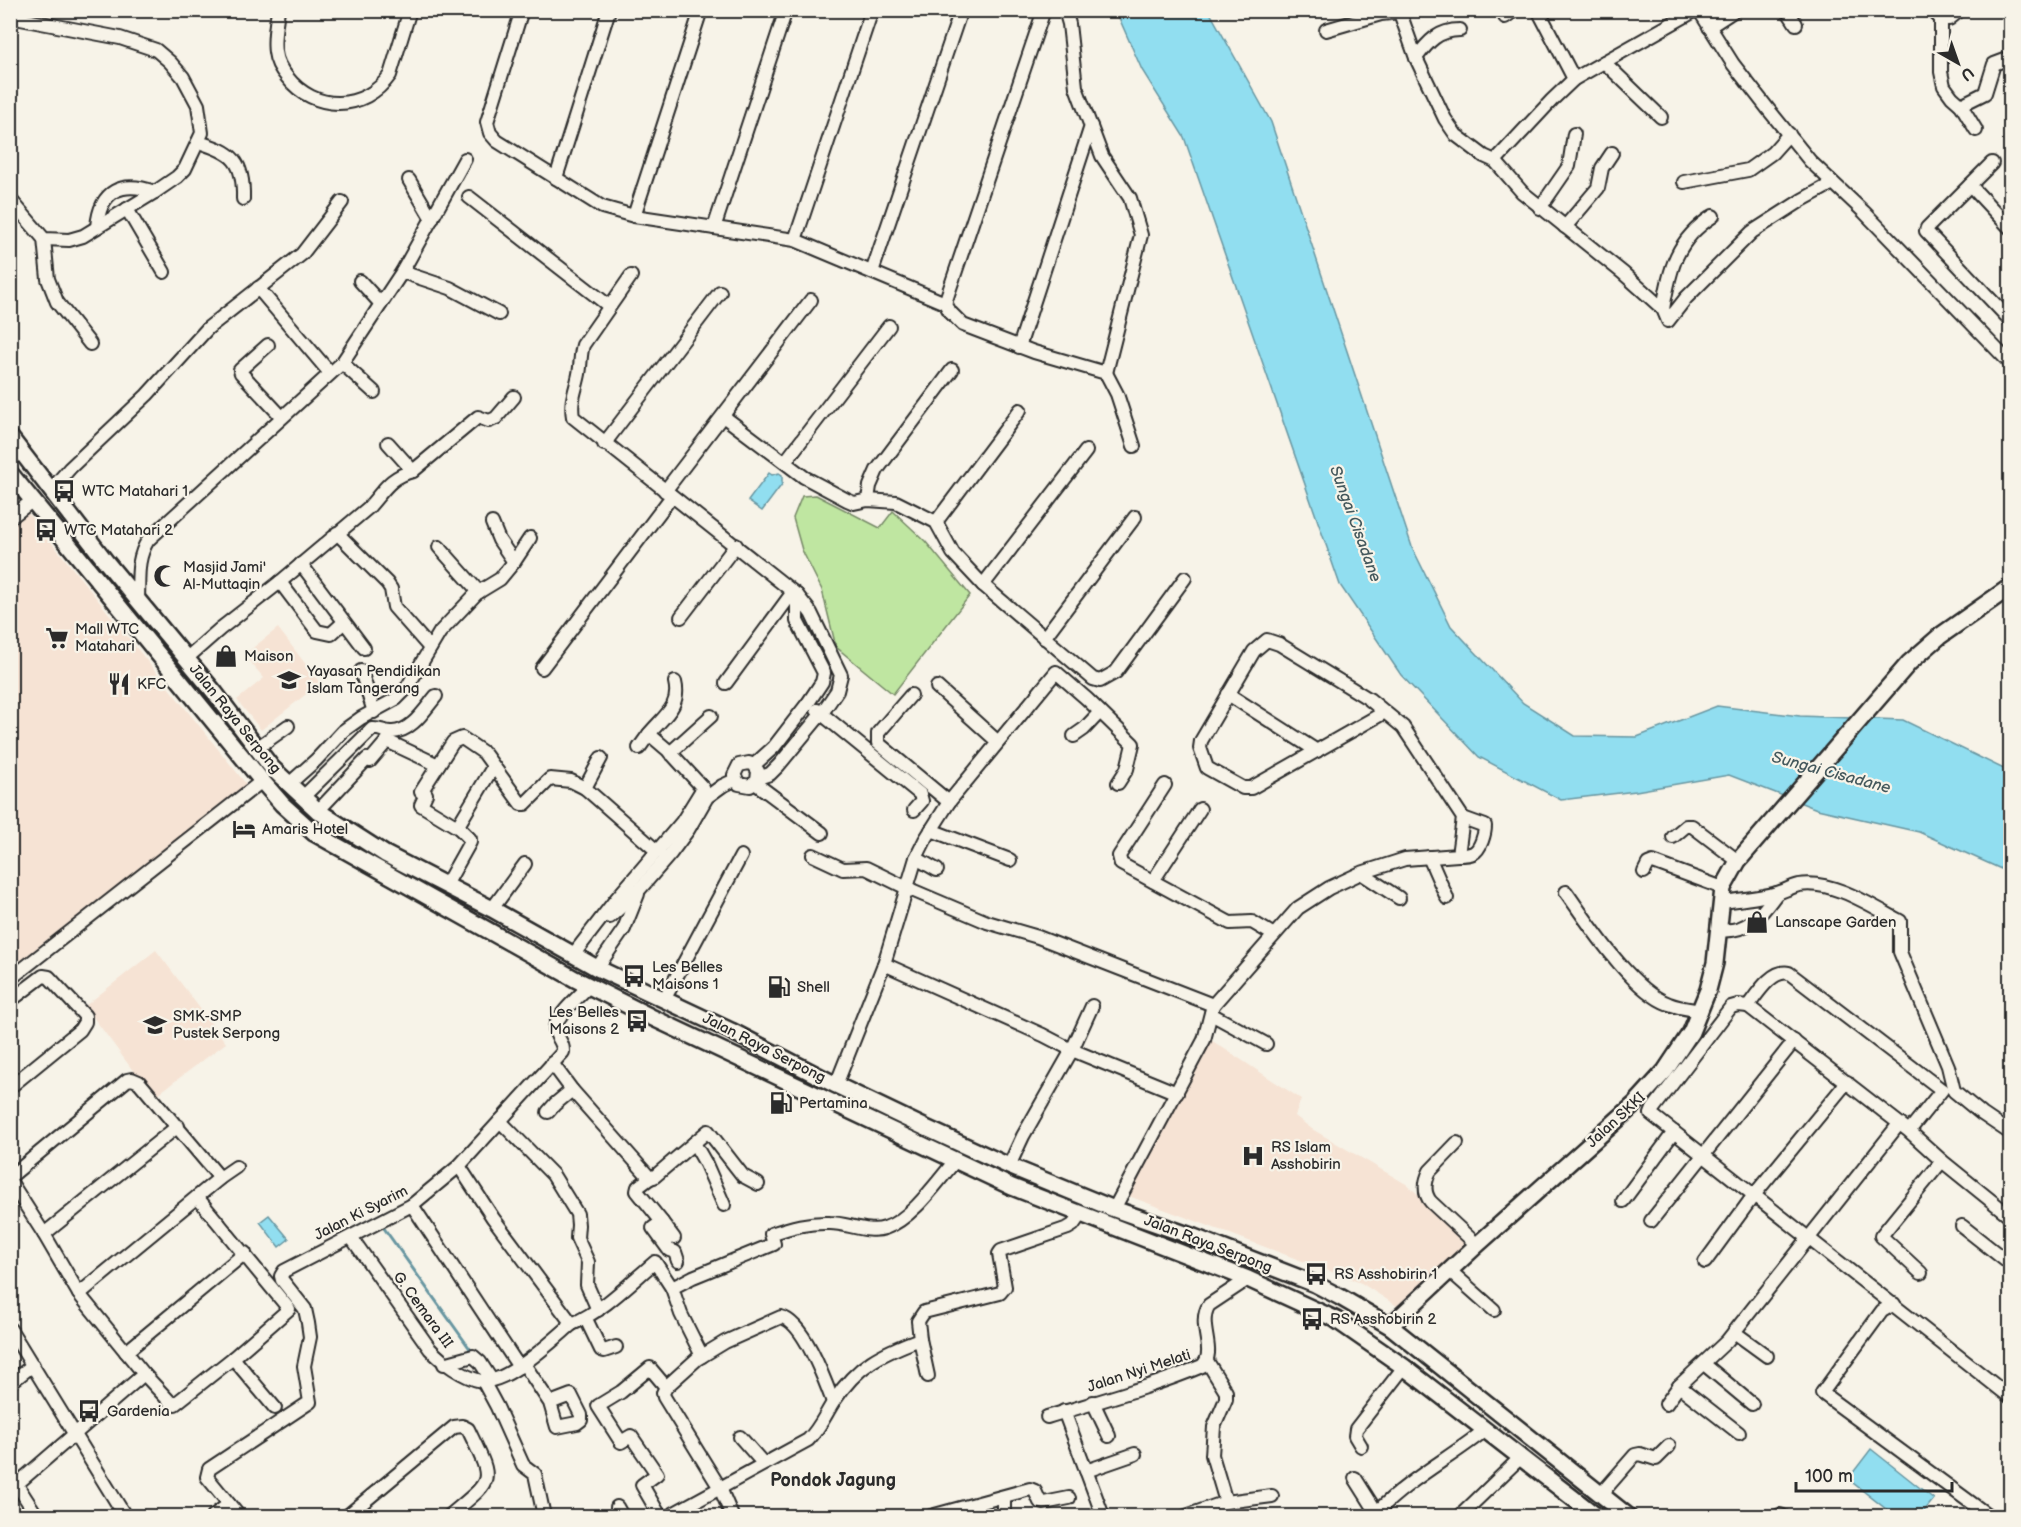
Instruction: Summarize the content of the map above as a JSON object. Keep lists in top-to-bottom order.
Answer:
{
  "streets": {
    "main road": ["Jalan Raya Serpong", "Jalan SKKI"],
    "street": ["Jalan Ki Syarim", "G. Cemara III", "Jalan Nyi Melati"]
  },
  "crossings": [
    ["Jalan Raya Serpong", "Jalan SKKI"],
    ["Jalan Raya Serpong", "Jalan Ki Syarim"],
    ["Jalan Raya Serpong", "Jalan Nyi Melati"],
    ["Jalan Ki Syarim", "G. Cemara III"]
  ],
  "districts": ["Pondok Jagung"],
  "water": ["Sungai Cisadane"],
  "places": {
    "bus stop": [
      "WTC Matahari 1",
      "WTC Matahari 2",
      "Les Belles Maisons 1",
      "Les Belles Maisons 2",
      "RS Asshobirin 1",
      "RS Asshobirin 2",
      "Gardenia"
    ],
    "mosque": ["Masjid Jami' Al-Muttaqin"],
    "supermarket": ["Mall WTC Matahari"],
    "shop": ["Maison", "Lanscape Garden"],
    "school or university": ["Yayasan Pendidikan Islam Tangerang", "SMK-SMP Pustek Serpong"],
    "restaurant": ["KFC"],
    "hotel": ["Amaris Hotel"],
    "fuel station": ["Shell", "Pertamina"],
    "hospital": ["RS Islam Asshobirin"]
  },
  "scale_bar": "100 m",
  "north": "bottom right"
}
